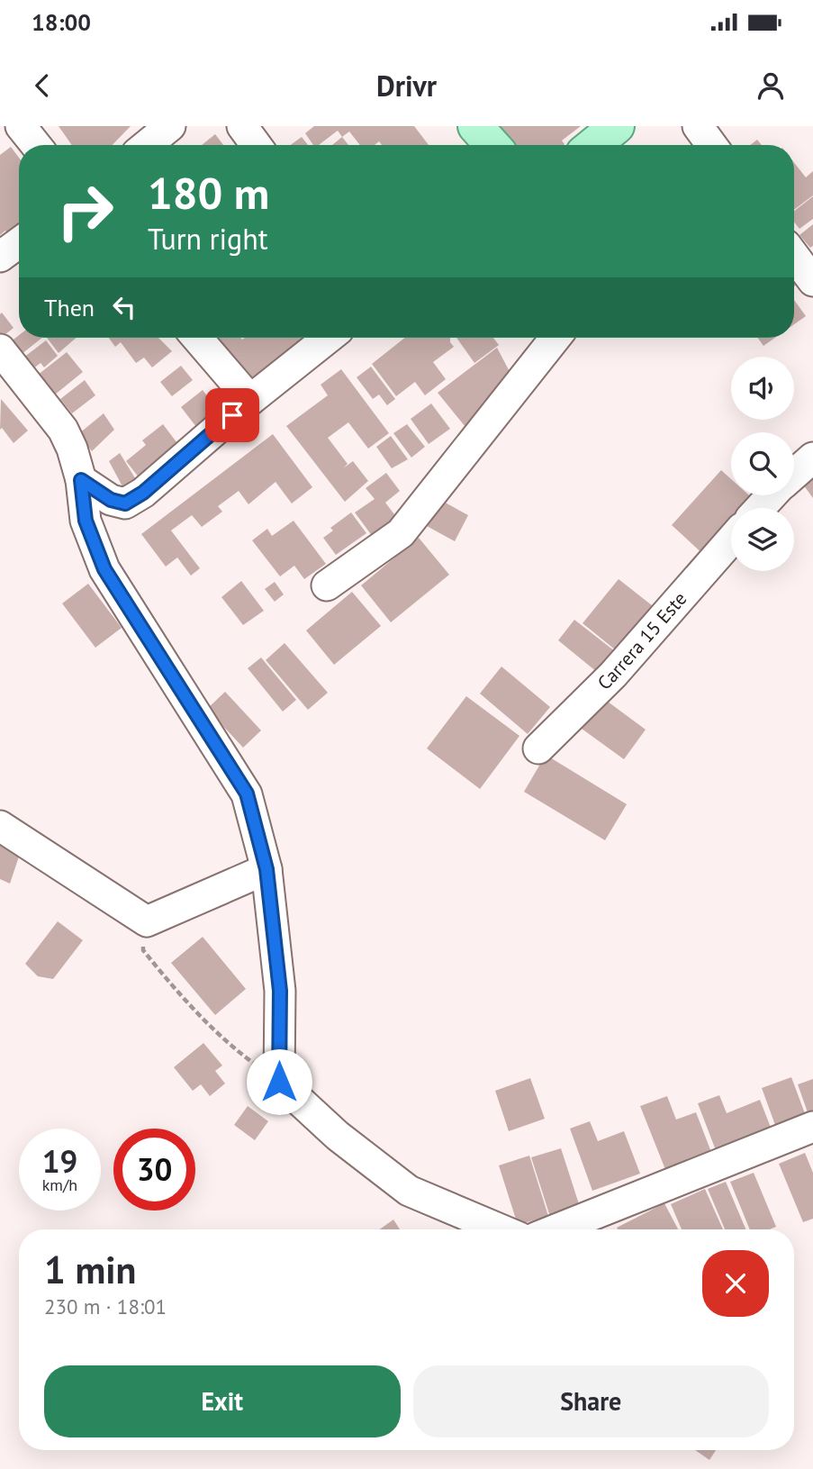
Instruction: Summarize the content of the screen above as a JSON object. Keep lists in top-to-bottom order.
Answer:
{
  "streets": {
    "street": ["Carrera 15 Este"]
  },
  "page": {
    "status": "18:00",
    "header": "Drivr",
    "turn": ["180 m", "Turn right"],
    "then": "Then",
    "speed": "19 km/h",
    "limit": "30",
    "heading": ["1 min", "230 m · 18:01"],
    "buttons": ["Exit", "Share"]
  }
}
